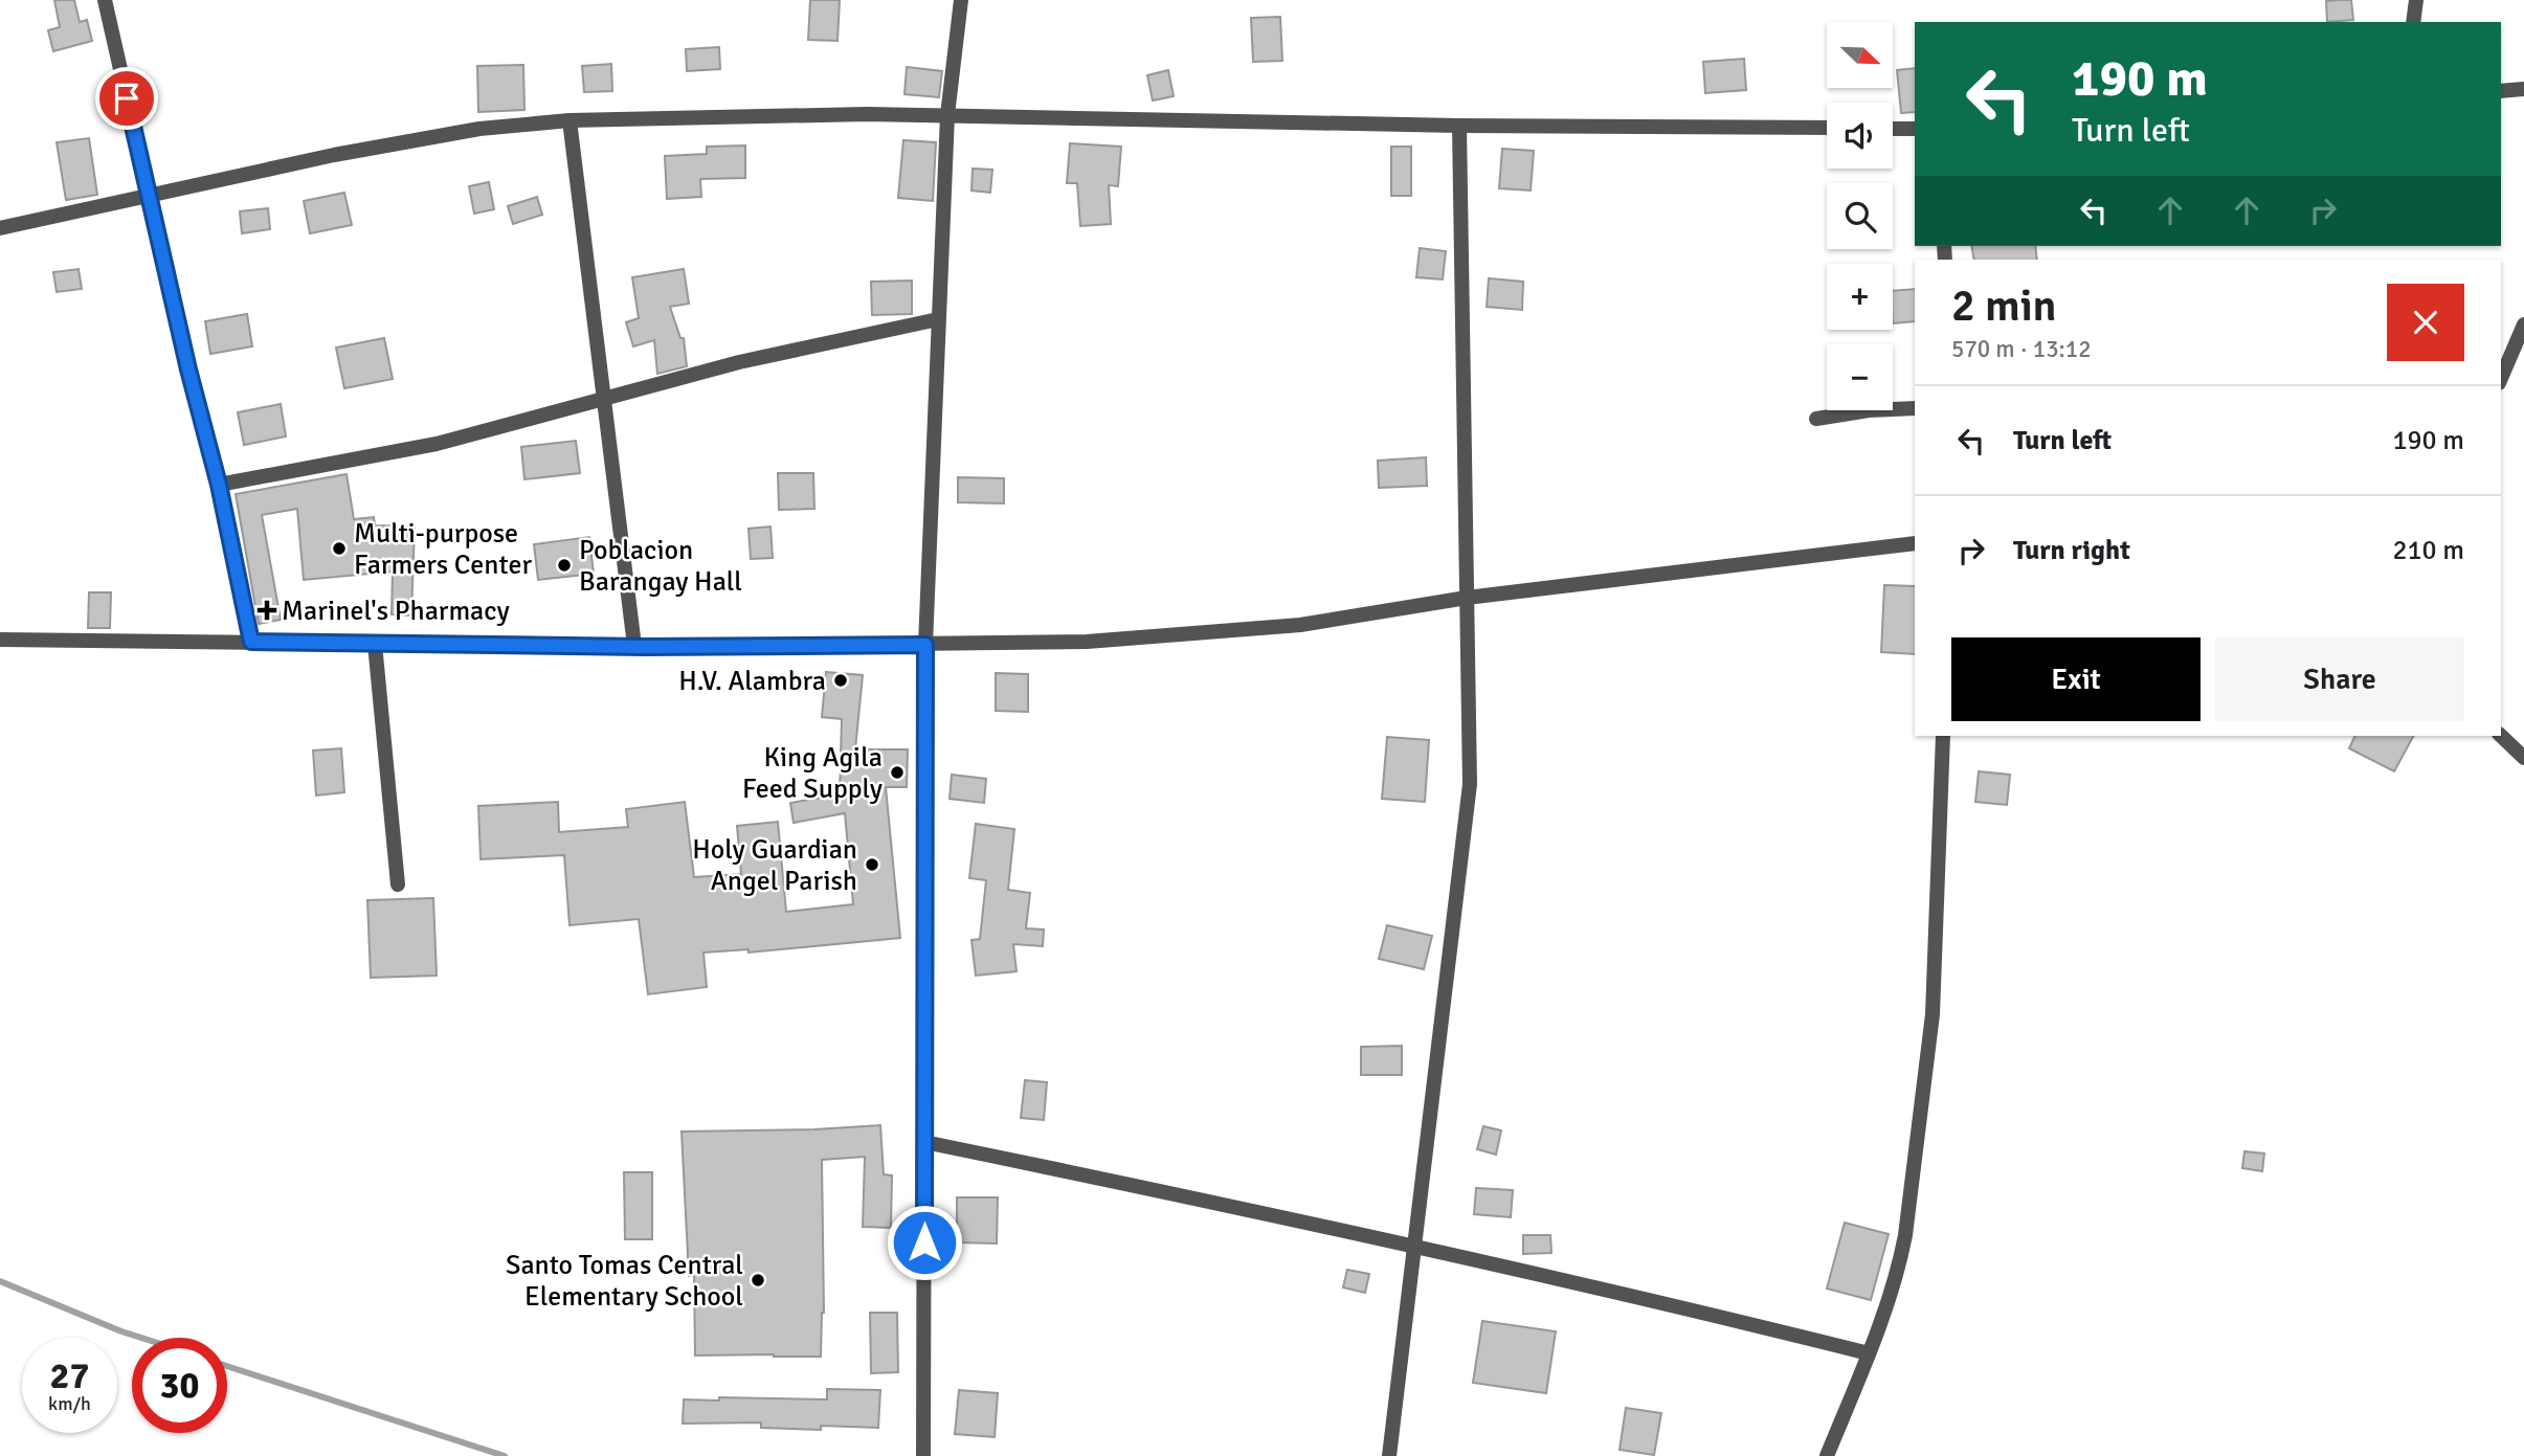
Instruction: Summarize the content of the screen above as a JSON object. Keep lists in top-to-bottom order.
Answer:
{
  "places": {
    "other": [
      "Multi-purpose Farmers Center",
      "Poblacion Barangay Hall",
      "H.V. Alambra",
      "King Agila Feed Supply",
      "Holy Guardian Angel Parish",
      "Santo Tomas Central Elementary School"
    ],
    "health": ["Marinel's Pharmacy"]
  },
  "north": "bottom right",
  "page": {
    "map_buttons": ["+", "−"],
    "turn": ["190 m", "Turn left"],
    "heading": ["2 min", "570 m · 13:12"],
    "list": [
      {
        "name": "Turn left",
        "value": "190 m"
      },
      {
        "name": "Turn right",
        "value": "210 m"
      }
    ],
    "buttons": ["Exit", "Share"],
    "speed": "27 km/h",
    "limit": "30"
  }
}
